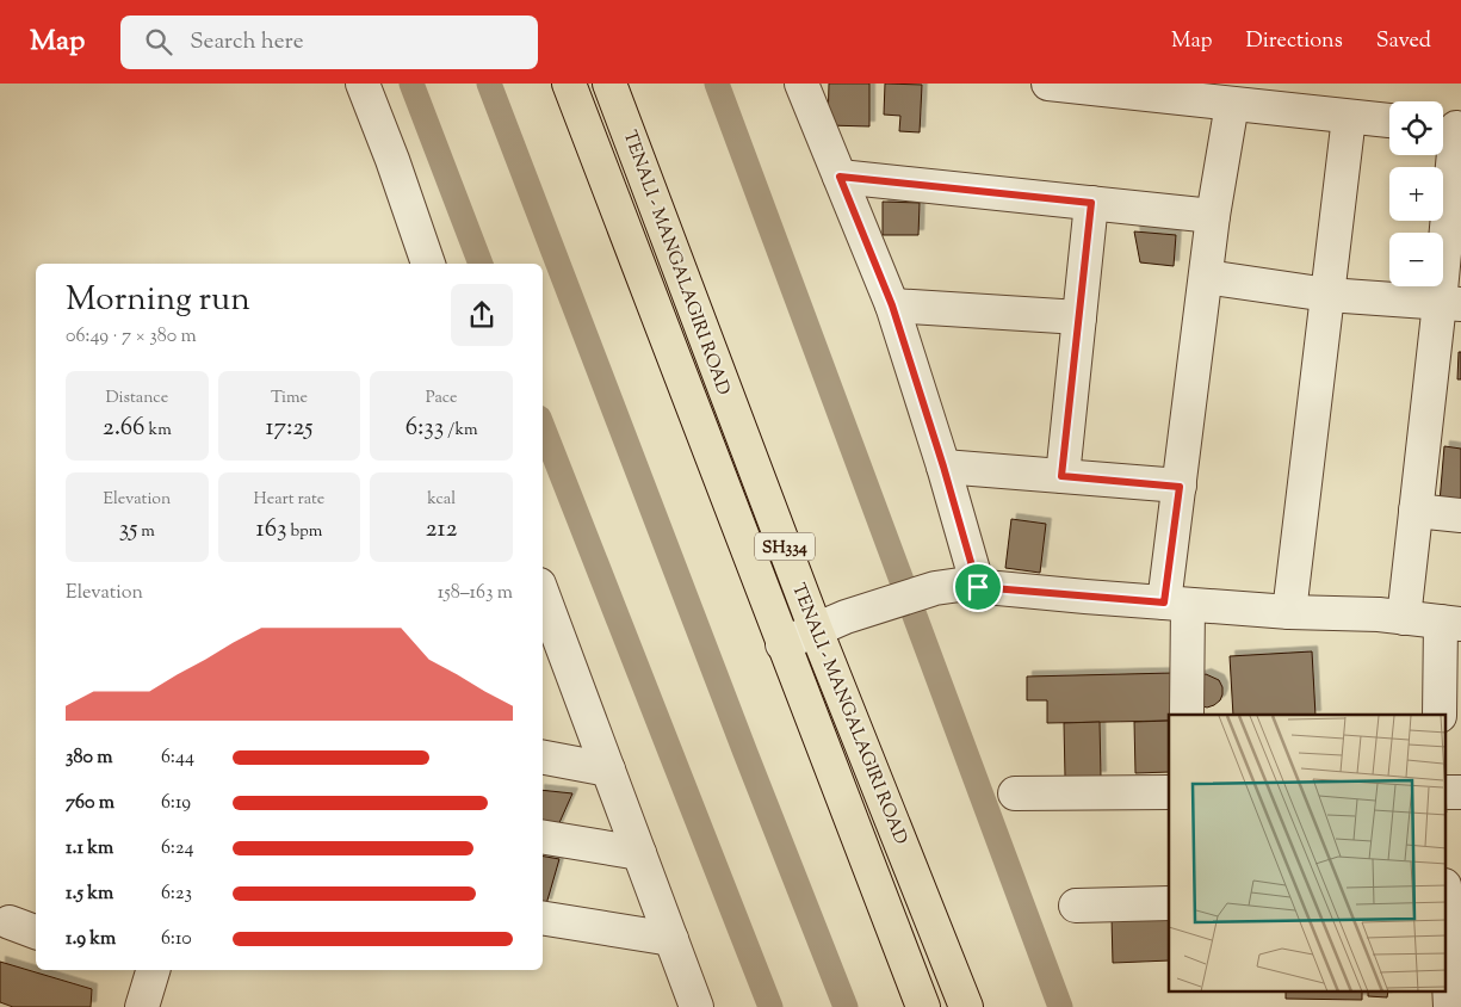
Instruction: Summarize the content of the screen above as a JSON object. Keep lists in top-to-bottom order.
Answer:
{
  "streets": {
    "main road": ["TENALI - MANGALAGIRI ROAD", "SH334"]
  },
  "page": {
    "header": "Map",
    "search": "Search here",
    "nav": ["Map", "Directions", "Saved"],
    "map_buttons": ["+", "−"],
    "heading": ["Morning run", "06:49 · 7 × 380 m"],
    "stats": [
      ["Distance", "2.66 km"],
      ["Time", "17:25"],
      ["Pace", "6:33 /km"],
      ["Elevation", "35 m"],
      ["Heart rate", "163 bpm"],
      ["kcal", "212"]
    ],
    "chart": ["Elevation", "158–163 m"],
    "list": [
      {
        "name": "380 m",
        "note": "6:44"
      },
      {
        "name": "760 m",
        "note": "6:19"
      },
      {
        "name": "1.1 km",
        "note": "6:24"
      },
      {
        "name": "1.5 km",
        "note": "6:23"
      },
      {
        "name": "1.9 km",
        "note": "6:10"
      }
    ]
  }
}
